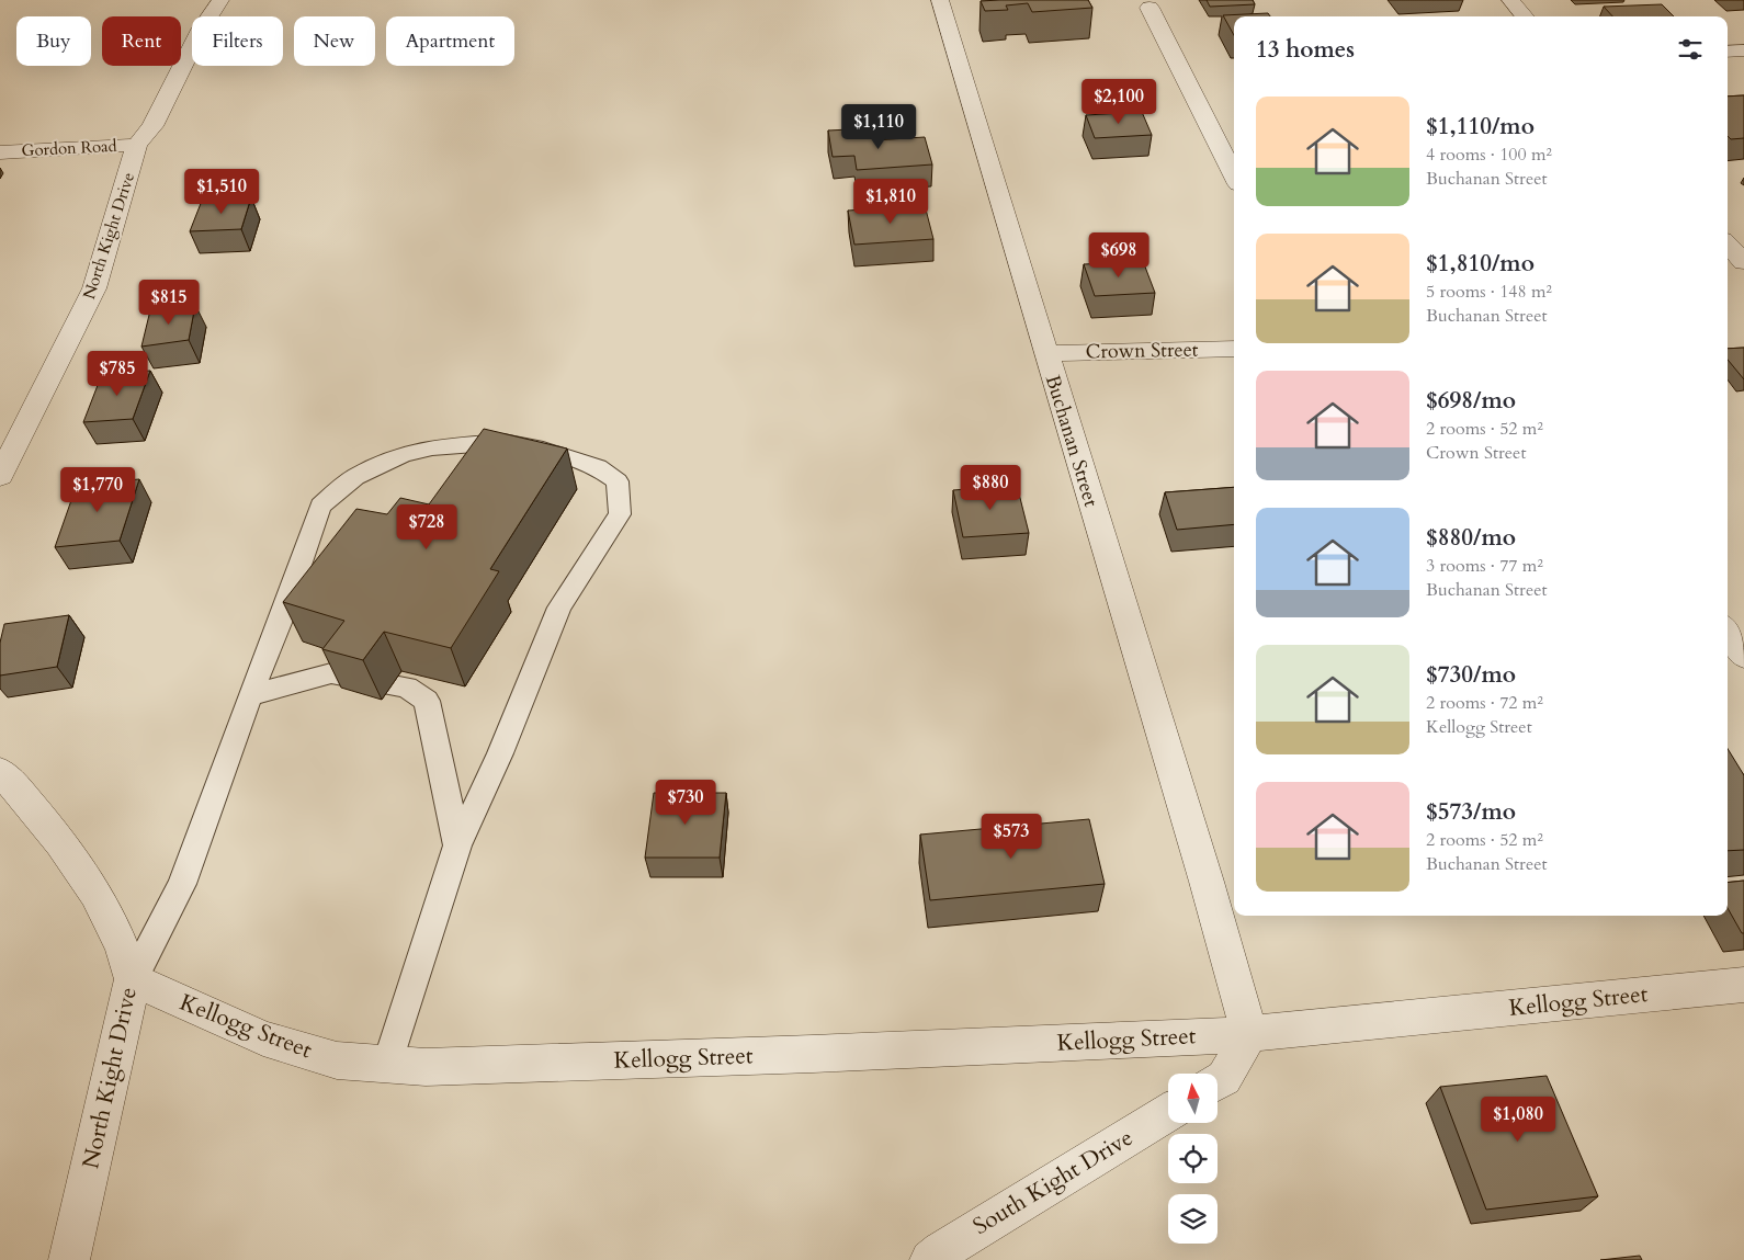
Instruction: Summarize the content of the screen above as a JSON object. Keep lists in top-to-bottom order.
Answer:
{
  "streets": {
    "street": [
      "Gordon Road",
      "North Kight Drive",
      "Crown Street",
      "Buchanan Street",
      "Kellogg Street",
      "South Kight Drive"
    ]
  },
  "crossings": [
    ["Gordon Road", "North Kight Drive"],
    ["North Kight Drive", "Kellogg Street"],
    ["Crown Street", "Buchanan Street"],
    ["Buchanan Street", "Kellogg Street"]
  ],
  "north": "top",
  "page": {
    "chip": [
      "Buy",
      "Rent",
      "Filters",
      "New",
      "Apartment"
    ],
    "heading": "13 homes",
    "price": [
      "$2,100",
      "$1,110",
      "$1,510",
      "$1,810",
      "$698",
      "$815",
      "$785",
      "$880",
      "$1,770",
      "$728",
      "$730",
      "$573",
      "$1,080"
    ],
    "list": [
      {
        "name": "$1,110/mo",
        "note": "4 rooms · 100 m² · Buchanan Street"
      },
      {
        "name": "$1,810/mo",
        "note": "5 rooms · 148 m² · Buchanan Street"
      },
      {
        "name": "$698/mo",
        "note": "2 rooms · 52 m² · Crown Street"
      },
      {
        "name": "$880/mo",
        "note": "3 rooms · 77 m² · Buchanan Street"
      },
      {
        "name": "$730/mo",
        "note": "2 rooms · 72 m² · Kellogg Street"
      },
      {
        "name": "$573/mo",
        "note": "2 rooms · 52 m² · Buchanan Street"
      }
    ]
  }
}
